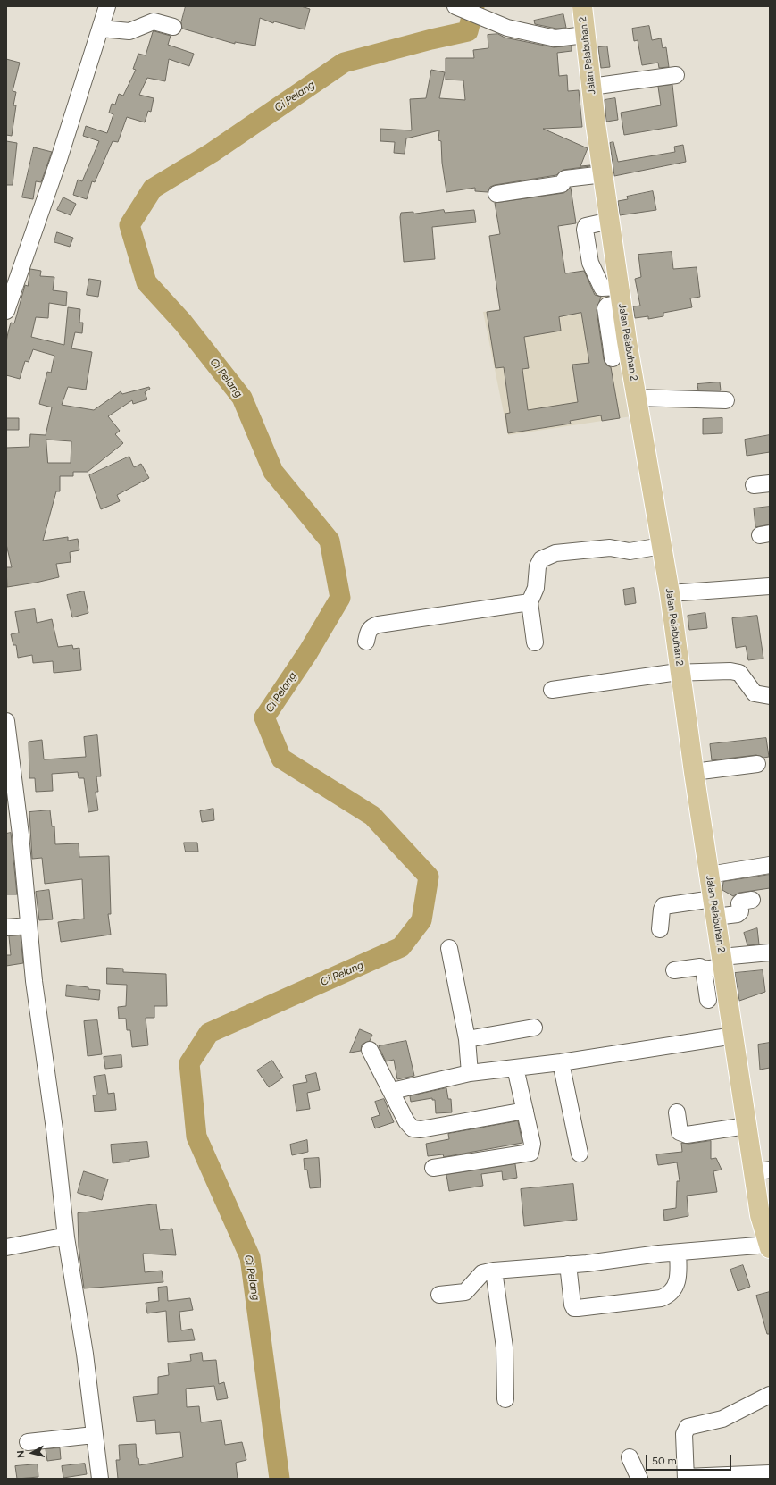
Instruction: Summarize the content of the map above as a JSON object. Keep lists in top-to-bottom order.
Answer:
{
  "streets": {
    "main road": ["Jalan Pelabuhan 2"]
  },
  "water": ["Ci Pelang"],
  "scale_bar": "50 m",
  "north": "left"
}
